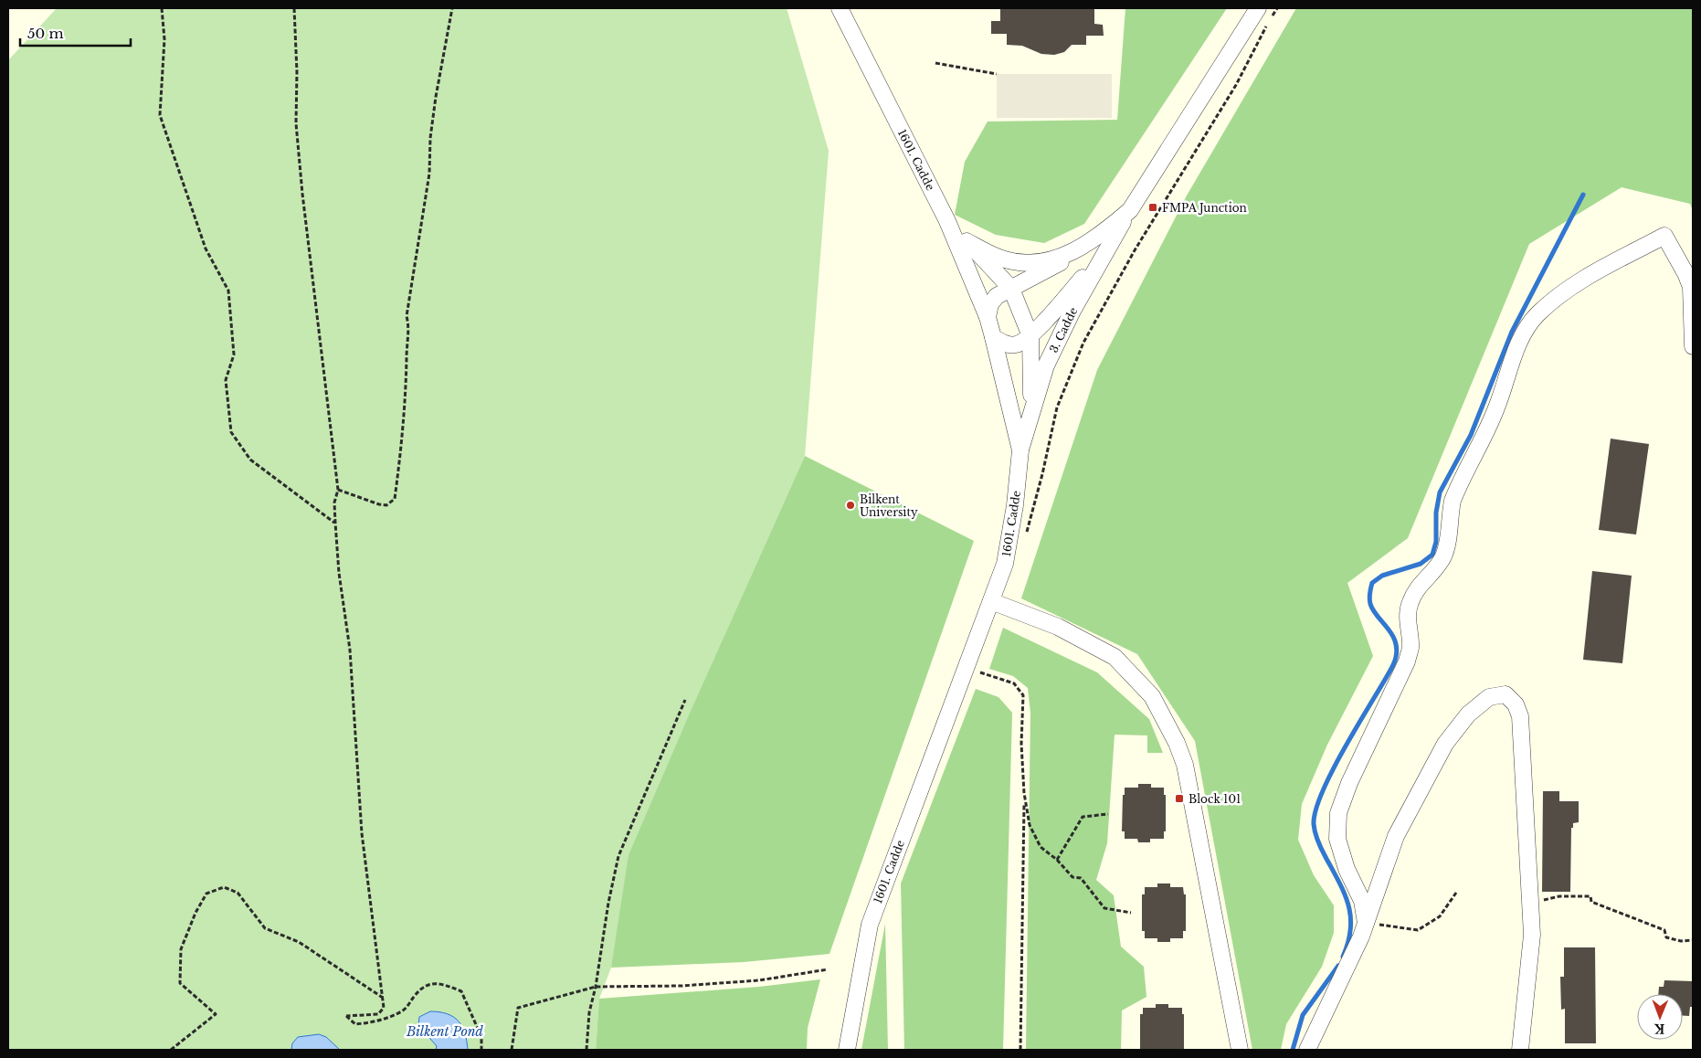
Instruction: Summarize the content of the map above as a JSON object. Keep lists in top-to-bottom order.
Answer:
{
  "streets": {
    "street": ["1601. Cadde", "3. Cadde"]
  },
  "crossings": [
    ["1601. Cadde", "3. Cadde"]
  ],
  "water": ["Bilkent Pond"],
  "places": {
    "transit": ["FMPA Junction", "Block 101"],
    "other": ["Bilkent University"]
  },
  "scale_bar": "50 m",
  "north": "bottom"
}
